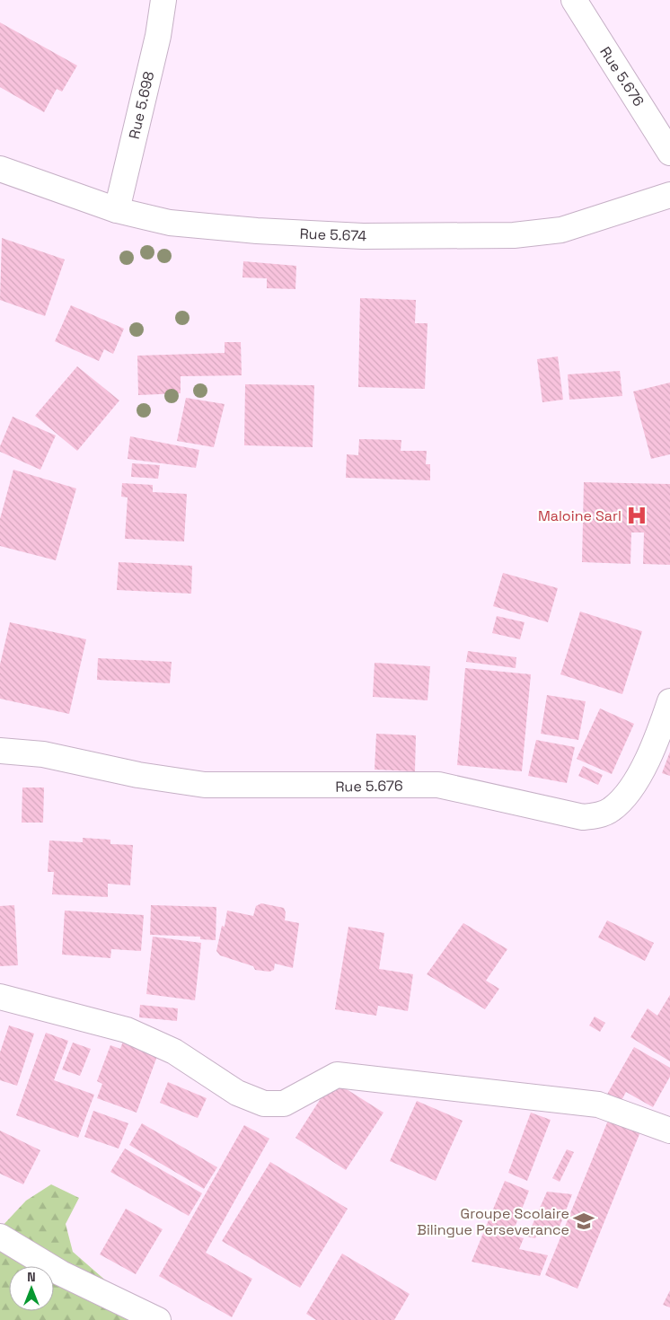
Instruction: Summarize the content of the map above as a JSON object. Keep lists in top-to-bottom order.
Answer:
{
  "streets": {
    "street": ["Rue 5.676", "Rue 5.698", "Rue 5.674"]
  },
  "crossings": [
    ["Rue 5.698", "Rue 5.674"]
  ],
  "places": {
    "hospital": ["Maloine Sarl"],
    "school or university": ["Groupe Scolaire Bilingue Perseverance"]
  },
  "north": "top"
}
